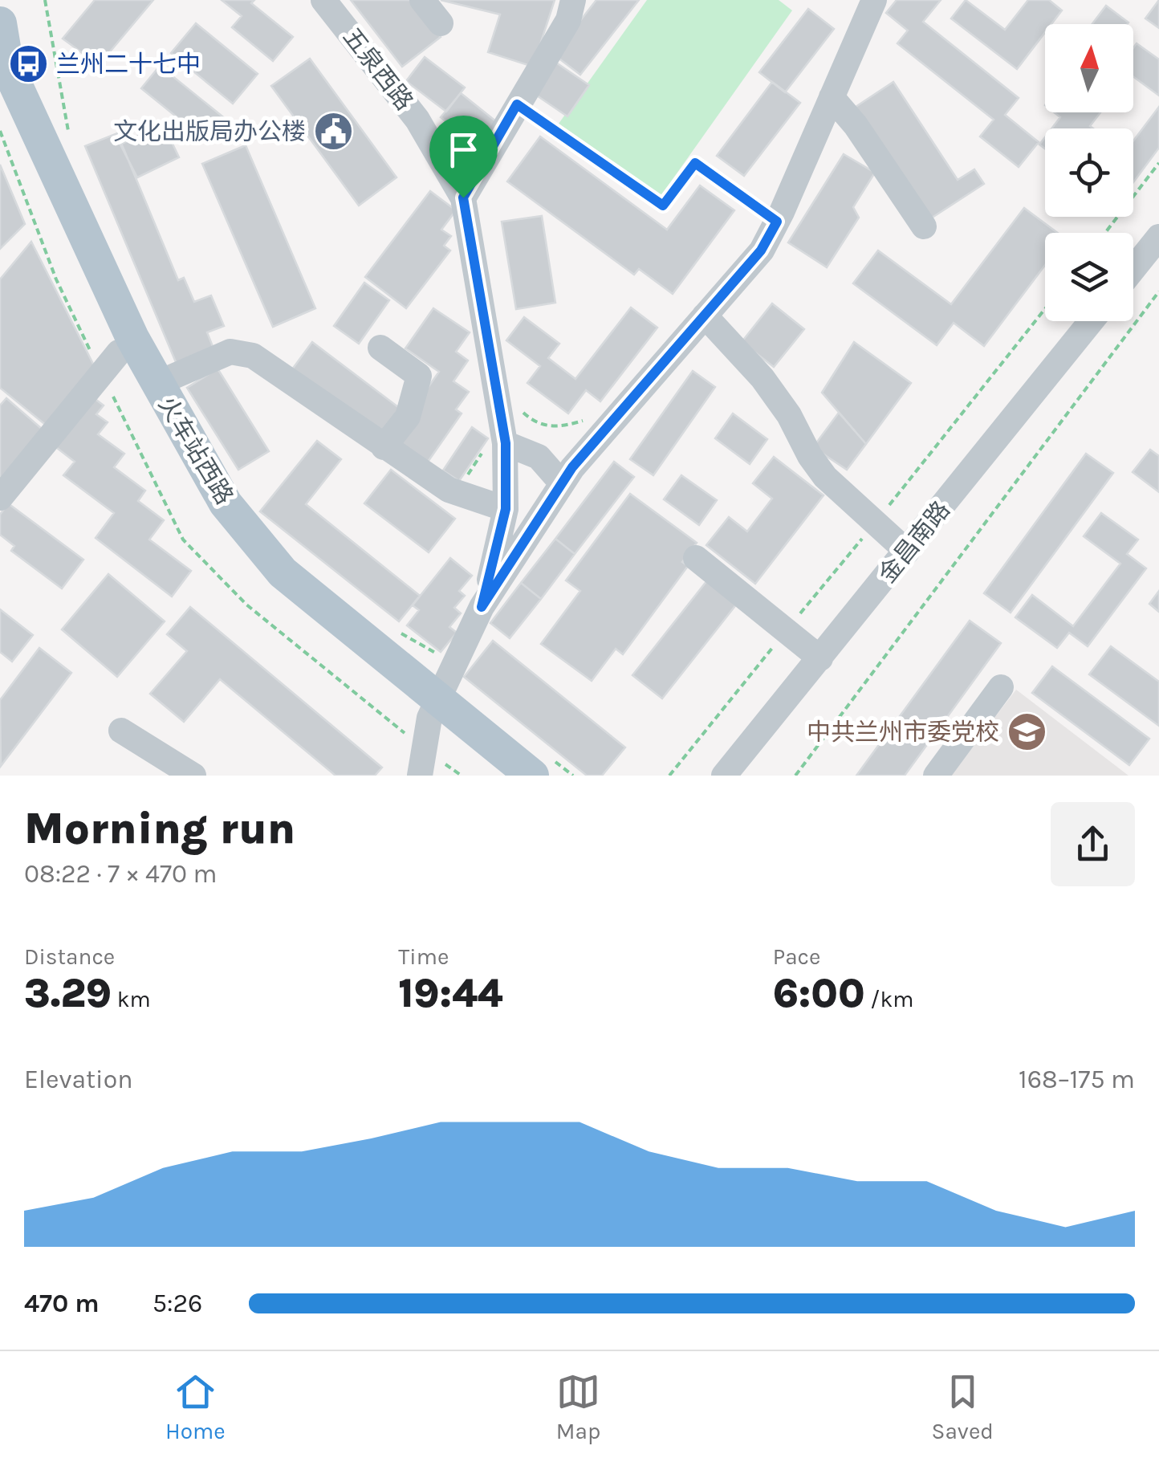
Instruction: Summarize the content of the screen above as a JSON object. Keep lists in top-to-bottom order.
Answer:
{
  "streets": {
    "main road": ["火车站西路"],
    "street": ["五泉西路", "金昌南路"]
  },
  "places": {
    "bus stop": ["兰州二十七中"],
    "public building": ["文化出版局办公楼"],
    "school or university": ["中共兰州市委党校"]
  },
  "north": "top",
  "page": {
    "heading": ["Morning run", "08:22 · 7 × 470 m"],
    "stats": [
      ["Distance", "3.29 km"],
      ["Time", "19:44"],
      ["Pace", "6:00 /km"]
    ],
    "chart": ["Elevation", "168–175 m"],
    "list": [
      {
        "name": "470 m",
        "note": "5:26"
      }
    ],
    "tabs": ["Home", "Map", "Saved"]
  }
}
